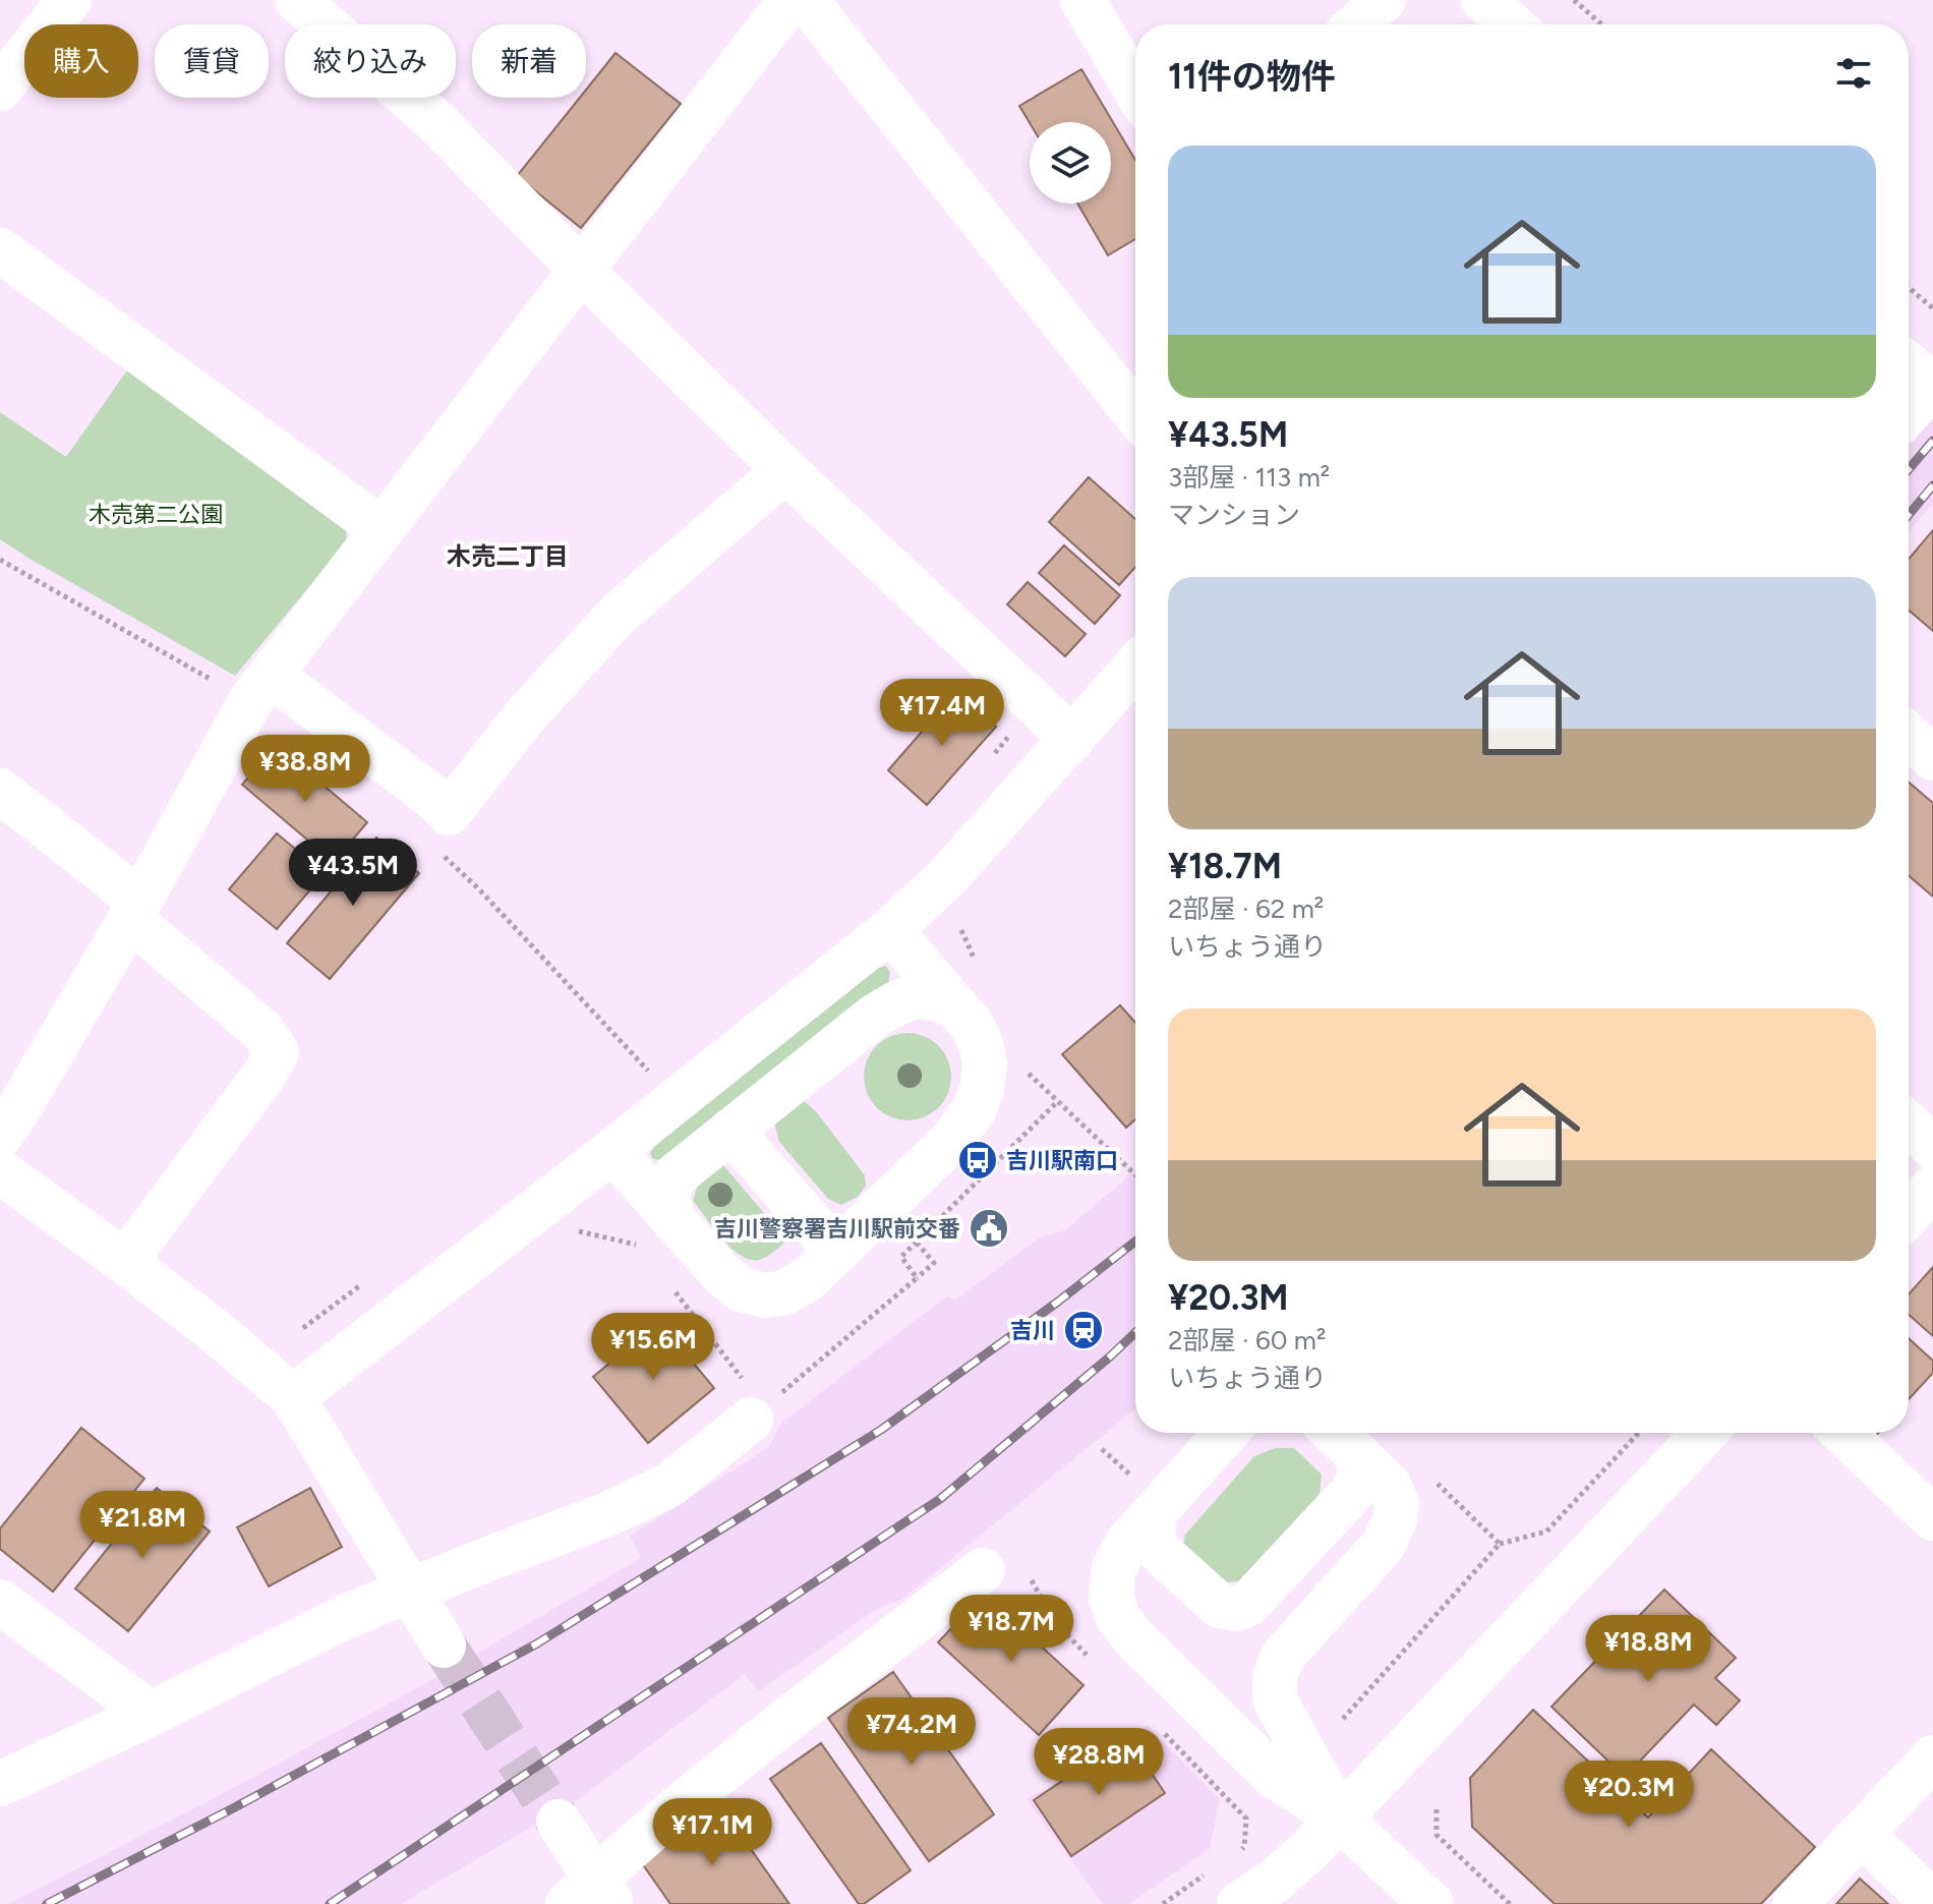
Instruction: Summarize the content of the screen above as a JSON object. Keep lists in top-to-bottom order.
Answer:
{
  "districts": ["木売二丁目"],
  "parks": ["木売第二公園"],
  "places": {
    "bus stop": ["吉川駅南口"],
    "public building": ["吉川警察署吉川駅前交番"],
    "station": ["吉川"]
  },
  "page": {
    "chip": [
      "購入",
      "賃貸",
      "絞り込み",
      "新着"
    ],
    "heading": "11件の物件",
    "list": [
      {
        "name": "¥43.5M",
        "note": "3部屋 · 113 m² · マンション"
      },
      {
        "name": "¥18.7M",
        "note": "2部屋 · 62 m² · いちょう通り"
      },
      {
        "name": "¥20.3M",
        "note": "2部屋 · 60 m² · いちょう通り"
      }
    ],
    "price": [
      "¥17.4M",
      "¥38.8M",
      "¥43.5M",
      "¥15.6M",
      "¥21.8M",
      "¥18.7M",
      "¥18.8M",
      "¥74.2M",
      "¥28.8M",
      "¥20.3M",
      "¥17.1M"
    ]
  }
}
